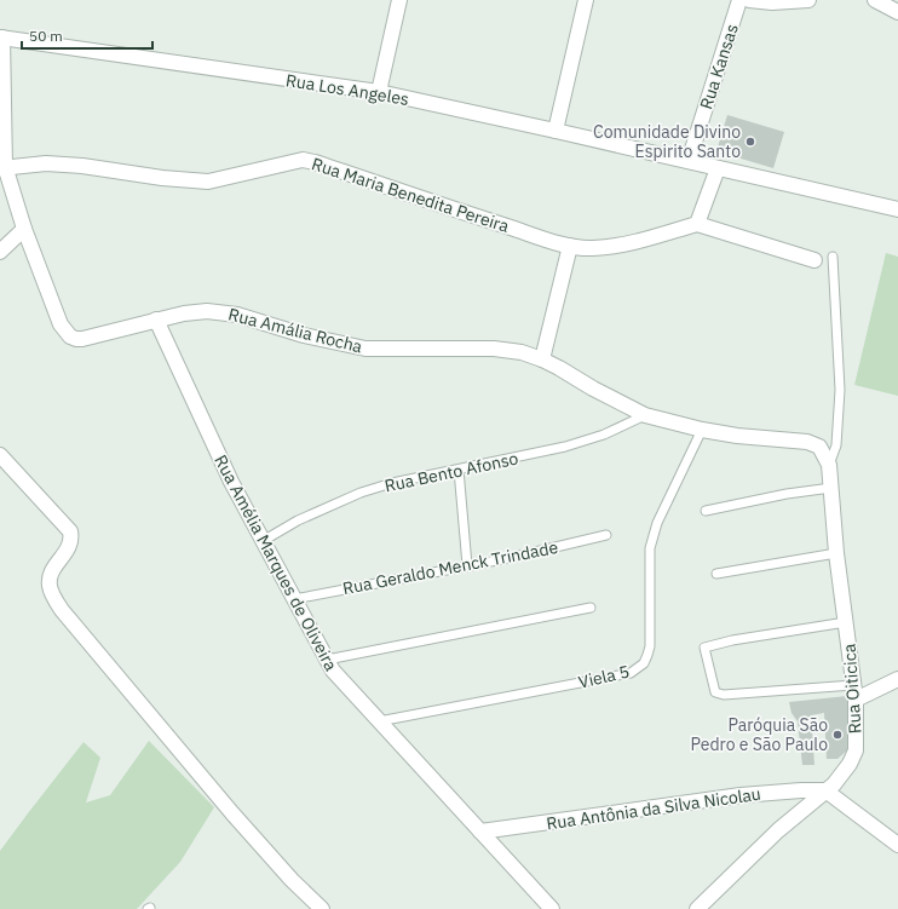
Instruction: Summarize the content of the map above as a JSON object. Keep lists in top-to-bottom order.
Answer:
{
  "streets": {
    "street": [
      "Rua Kansas",
      "Rua Los Angeles",
      "Rua Maria Benedita Pereira",
      "Rua Amália Rocha",
      "Rua Amélia Marques de Oliveira",
      "Rua Oiticica",
      "Rua Antônia da Silva Nicolau"
    ],
    "lane": ["Rua Bento Afonso", "Rua Geraldo Menck Trindade", "Viela 5"]
  },
  "crossings": [
    ["Rua Kansas", "Rua Los Angeles"],
    ["Rua Los Angeles", "Rua Amália Rocha"],
    ["Rua Maria Benedita Pereira", "Rua Amália Rocha"],
    ["Rua Amália Rocha", "Rua Bento Afonso"],
    ["Rua Amália Rocha", "Rua Amélia Marques de Oliveira"],
    ["Rua Amália Rocha", "Viela 5"],
    ["Rua Amália Rocha", "Rua Oiticica"],
    ["Rua Bento Afonso", "Rua Amélia Marques de Oliveira"],
    ["Rua Amélia Marques de Oliveira", "Rua Geraldo Menck Trindade"],
    ["Rua Amélia Marques de Oliveira", "Viela 5"],
    ["Rua Amélia Marques de Oliveira", "Rua Antônia da Silva Nicolau"],
    ["Rua Oiticica", "Rua Antônia da Silva Nicolau"]
  ],
  "places": ["Comunidade Divino Espirito Santo", "Paróquia São Pedro e São Paulo"],
  "scale_bar": "50 m"
}
